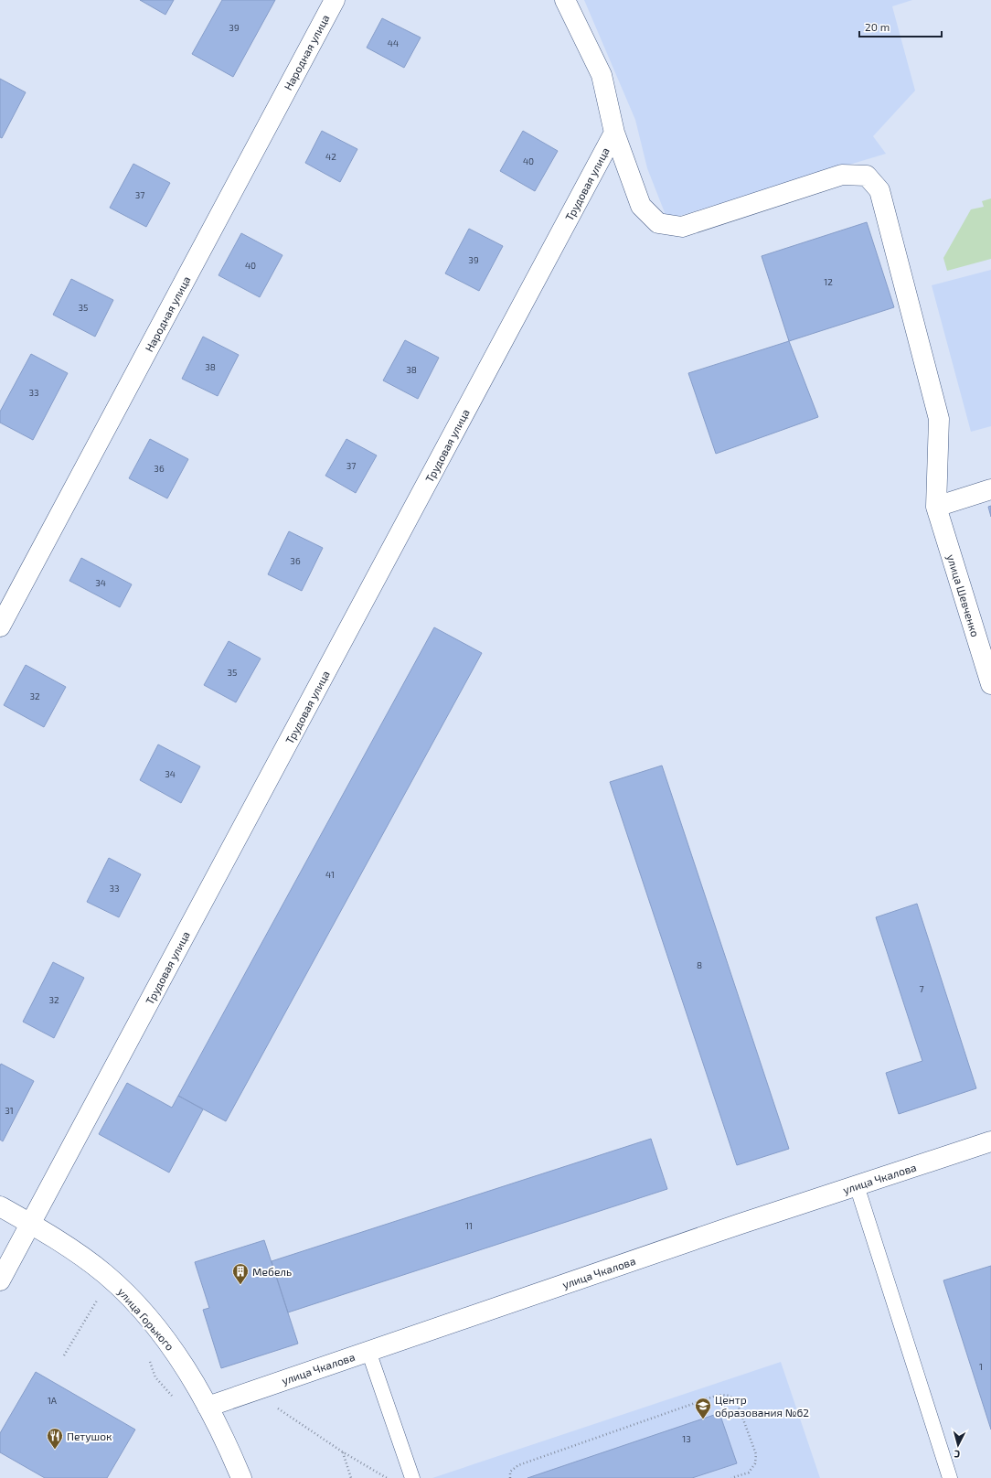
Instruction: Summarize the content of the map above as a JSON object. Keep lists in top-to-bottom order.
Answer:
{
  "streets": {
    "street": [
      "Народная улица",
      "Трудовая улица",
      "улица Шевченко",
      "улица Чкалова",
      "улица Горького"
    ]
  },
  "crossings": [
    ["Трудовая улица", "улица Шевченко"],
    ["Трудовая улица", "улица Горького"],
    ["улица Чкалова", "улица Горького"]
  ],
  "places": {
    "building": ["Мебель"],
    "school or university": ["Центр образования №62"],
    "restaurant": ["Петушок"]
  },
  "house_numbers": [
    "39",
    "44",
    "42",
    "40",
    "37",
    "39",
    "40",
    "12",
    "35",
    "38",
    "38",
    "33",
    "37",
    "36",
    "36",
    "34",
    "35",
    "32",
    "34",
    "41",
    "33",
    "8",
    "7",
    "32",
    "31",
    "11",
    "1",
    "1А",
    "13"
  ],
  "scale_bar": "20 m",
  "north": "bottom"
}
